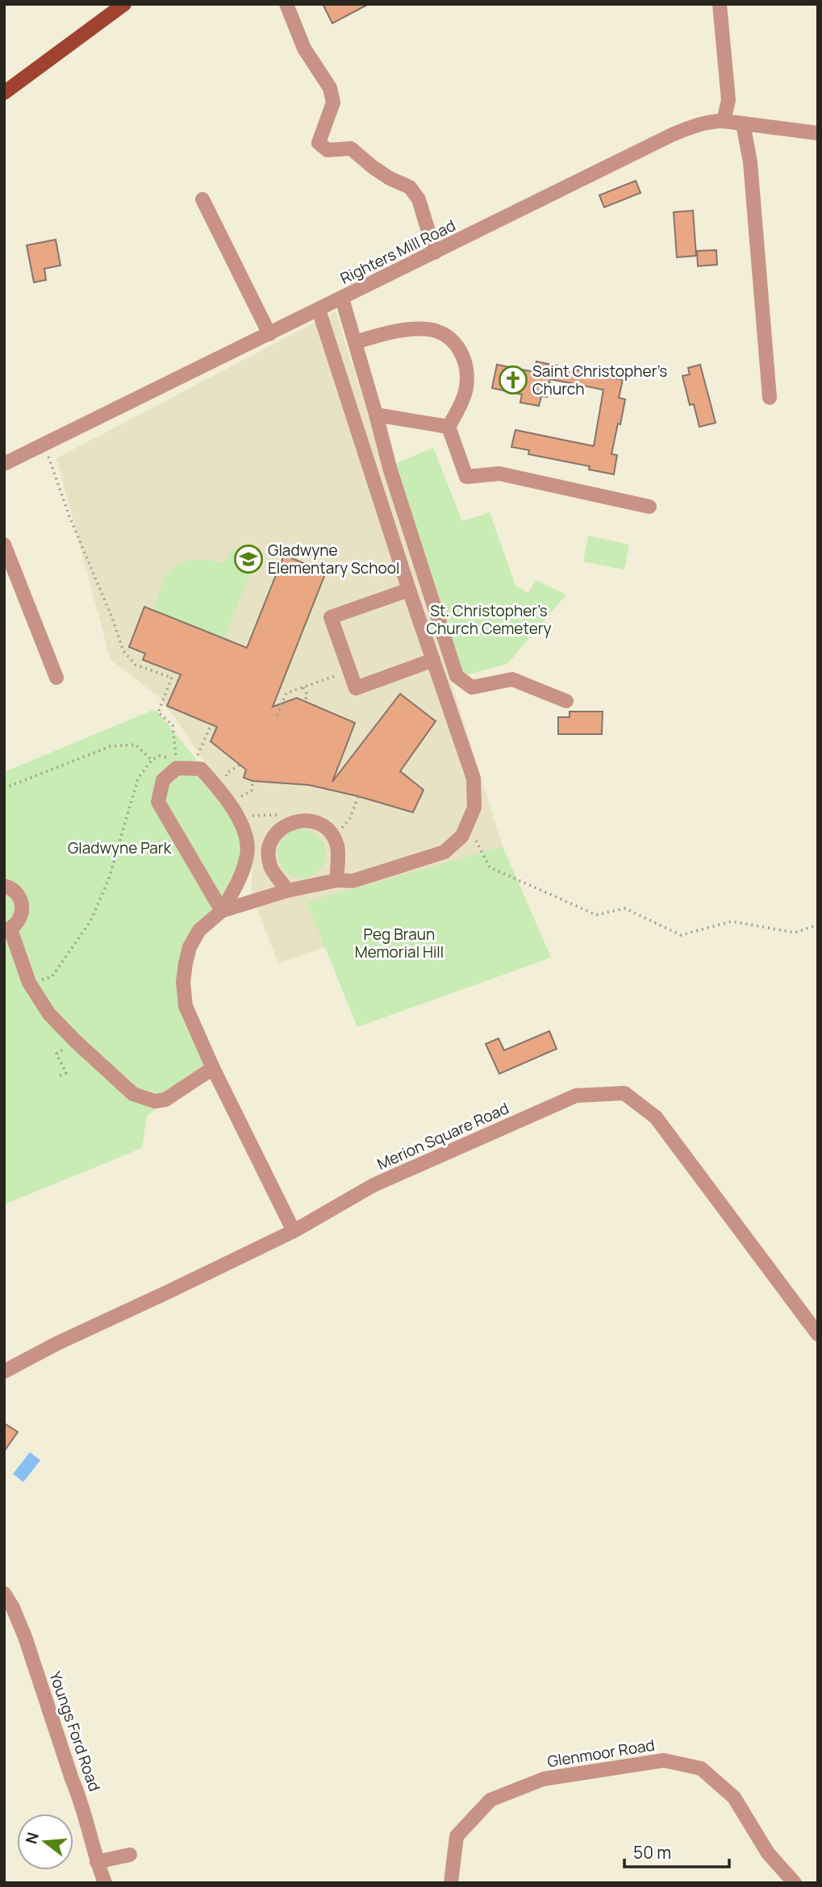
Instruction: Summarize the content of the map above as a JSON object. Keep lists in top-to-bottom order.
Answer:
{
  "streets": {
    "street": [
      "Righters Mill Road",
      "Merion Square Road",
      "Youngs Ford Road",
      "Glenmoor Road"
    ]
  },
  "parks": ["St. Christopher’s Church Cemetery", "Gladwyne Park", "Peg Braun Memorial Hill"],
  "places": {
    "church": ["Saint Christopher’s Church"],
    "school or university": ["Gladwyne Elementary School"]
  },
  "scale_bar": "50 m",
  "north": "left"
}
